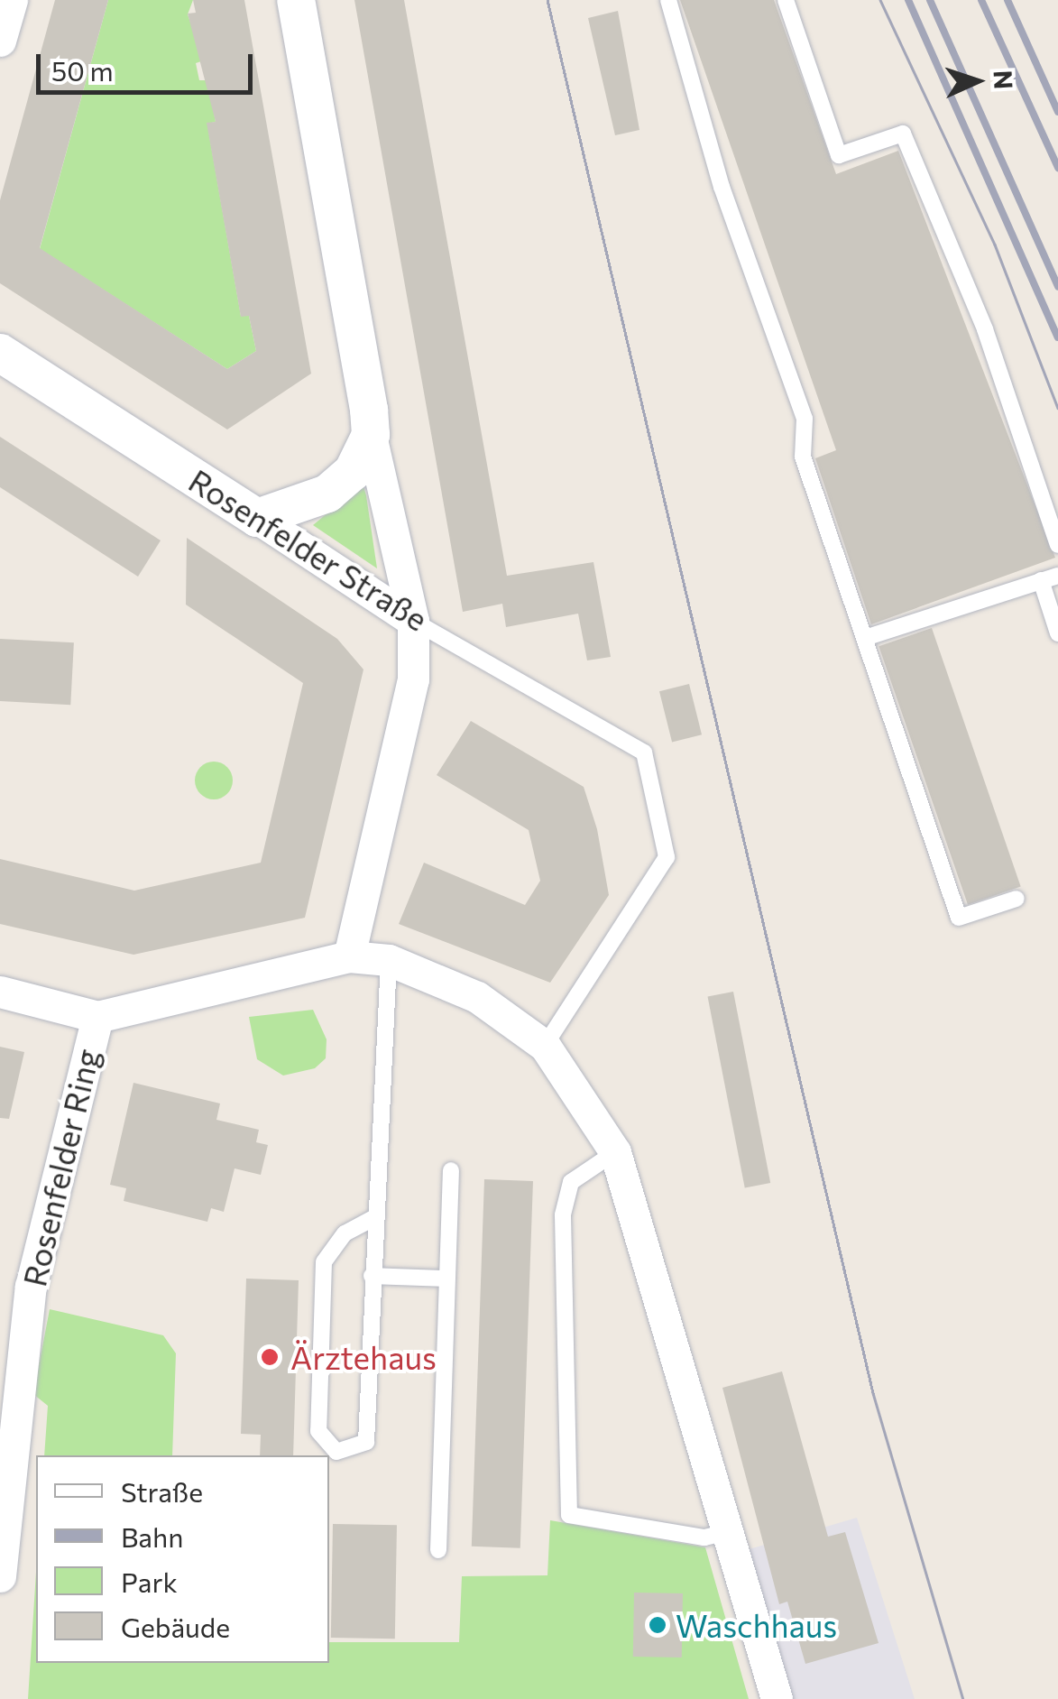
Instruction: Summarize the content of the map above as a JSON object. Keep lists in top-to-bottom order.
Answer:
{
  "streets": {
    "street": ["Rosenfelder Straße", "Rosenfelder Ring"]
  },
  "crossings": [
    ["Rosenfelder Straße", "Rosenfelder Ring"]
  ],
  "places": ["Ärztehaus", "Waschhaus"],
  "legend": [
    "Straße",
    "Bahn",
    "Park",
    "Gebäude"
  ],
  "scale_bar": "50 m",
  "north": "right"
}
